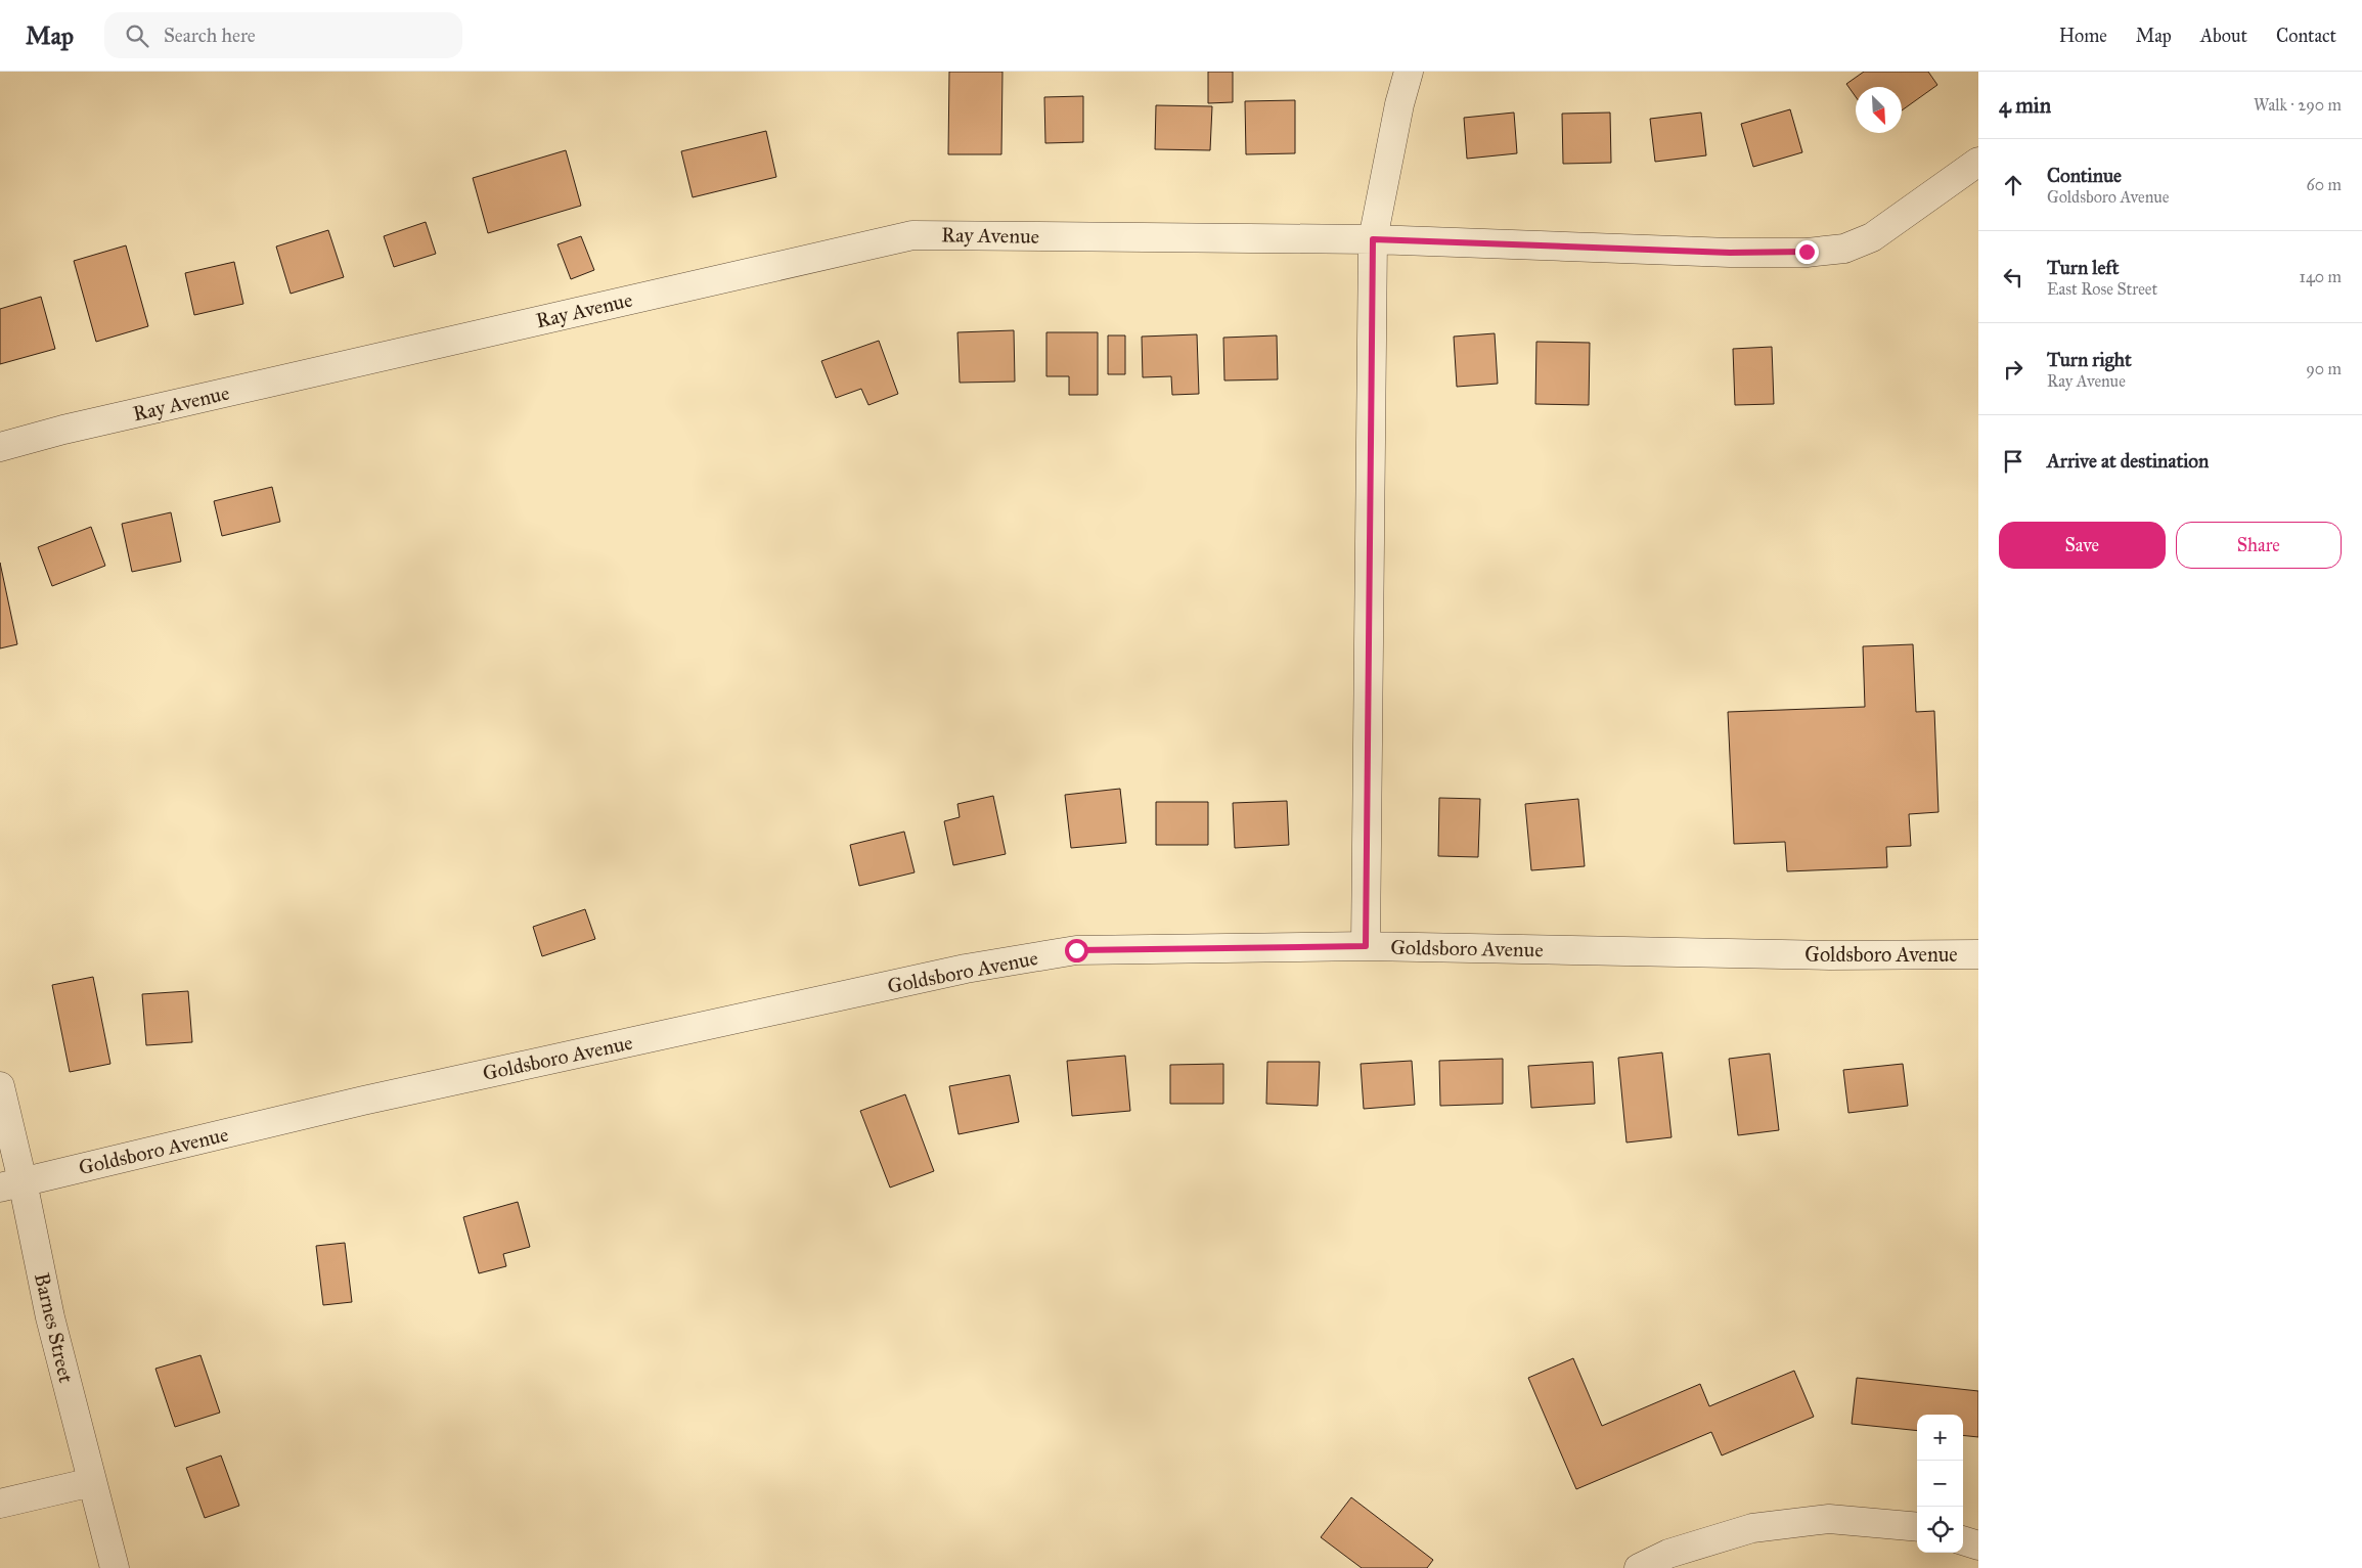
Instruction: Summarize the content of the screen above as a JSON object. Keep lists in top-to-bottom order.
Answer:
{
  "streets": {
    "street": ["Ray Avenue", "Goldsboro Avenue", "Barnes Street"]
  },
  "crossings": [
    ["Goldsboro Avenue", "Barnes Street"]
  ],
  "north": "bottom right",
  "page": {
    "header": "Map",
    "search": "Search here",
    "nav": [
      "Home",
      "Map",
      "About",
      "Contact"
    ],
    "heading": ["4 min", "Walk · 290 m"],
    "list": [
      ["Continue", "Goldsboro Avenue", "60 m"],
      ["Turn left", "East Rose Street", "140 m"],
      ["Turn right", "Ray Avenue", "90 m"],
      "Arrive at destination"
    ],
    "buttons": ["Save", "Share"],
    "map_buttons": ["+", "−"]
  }
}
